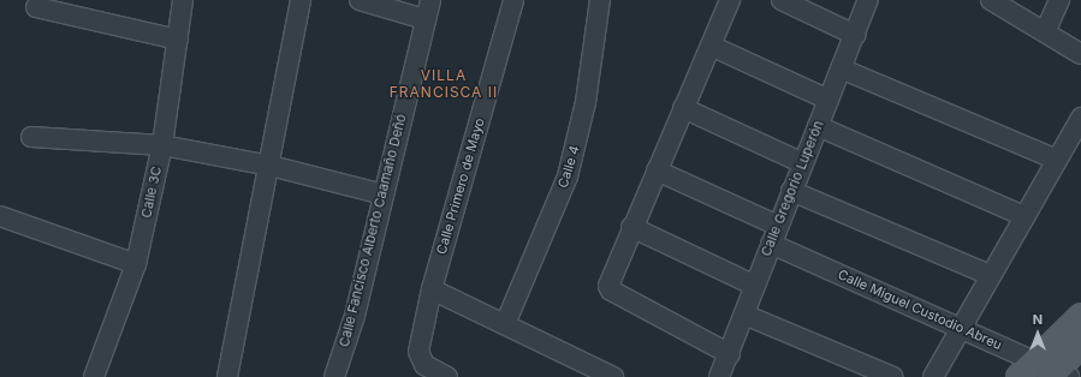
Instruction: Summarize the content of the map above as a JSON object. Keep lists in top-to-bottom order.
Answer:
{
  "streets": {
    "street": [
      "Calle 4",
      "Calle Primero de Mayo",
      "Calle Gregorio Luperón",
      "Calle 3C",
      "Calle Fancisco Alberto Caamaño Deñó",
      "Calle Miguel Custodio Abreu"
    ]
  },
  "crossings": [
    ["Calle Gregorio Luperón", "Calle Miguel Custodio Abreu"]
  ],
  "districts": ["VILLA FRANCISCA II"],
  "north": "top"
}
